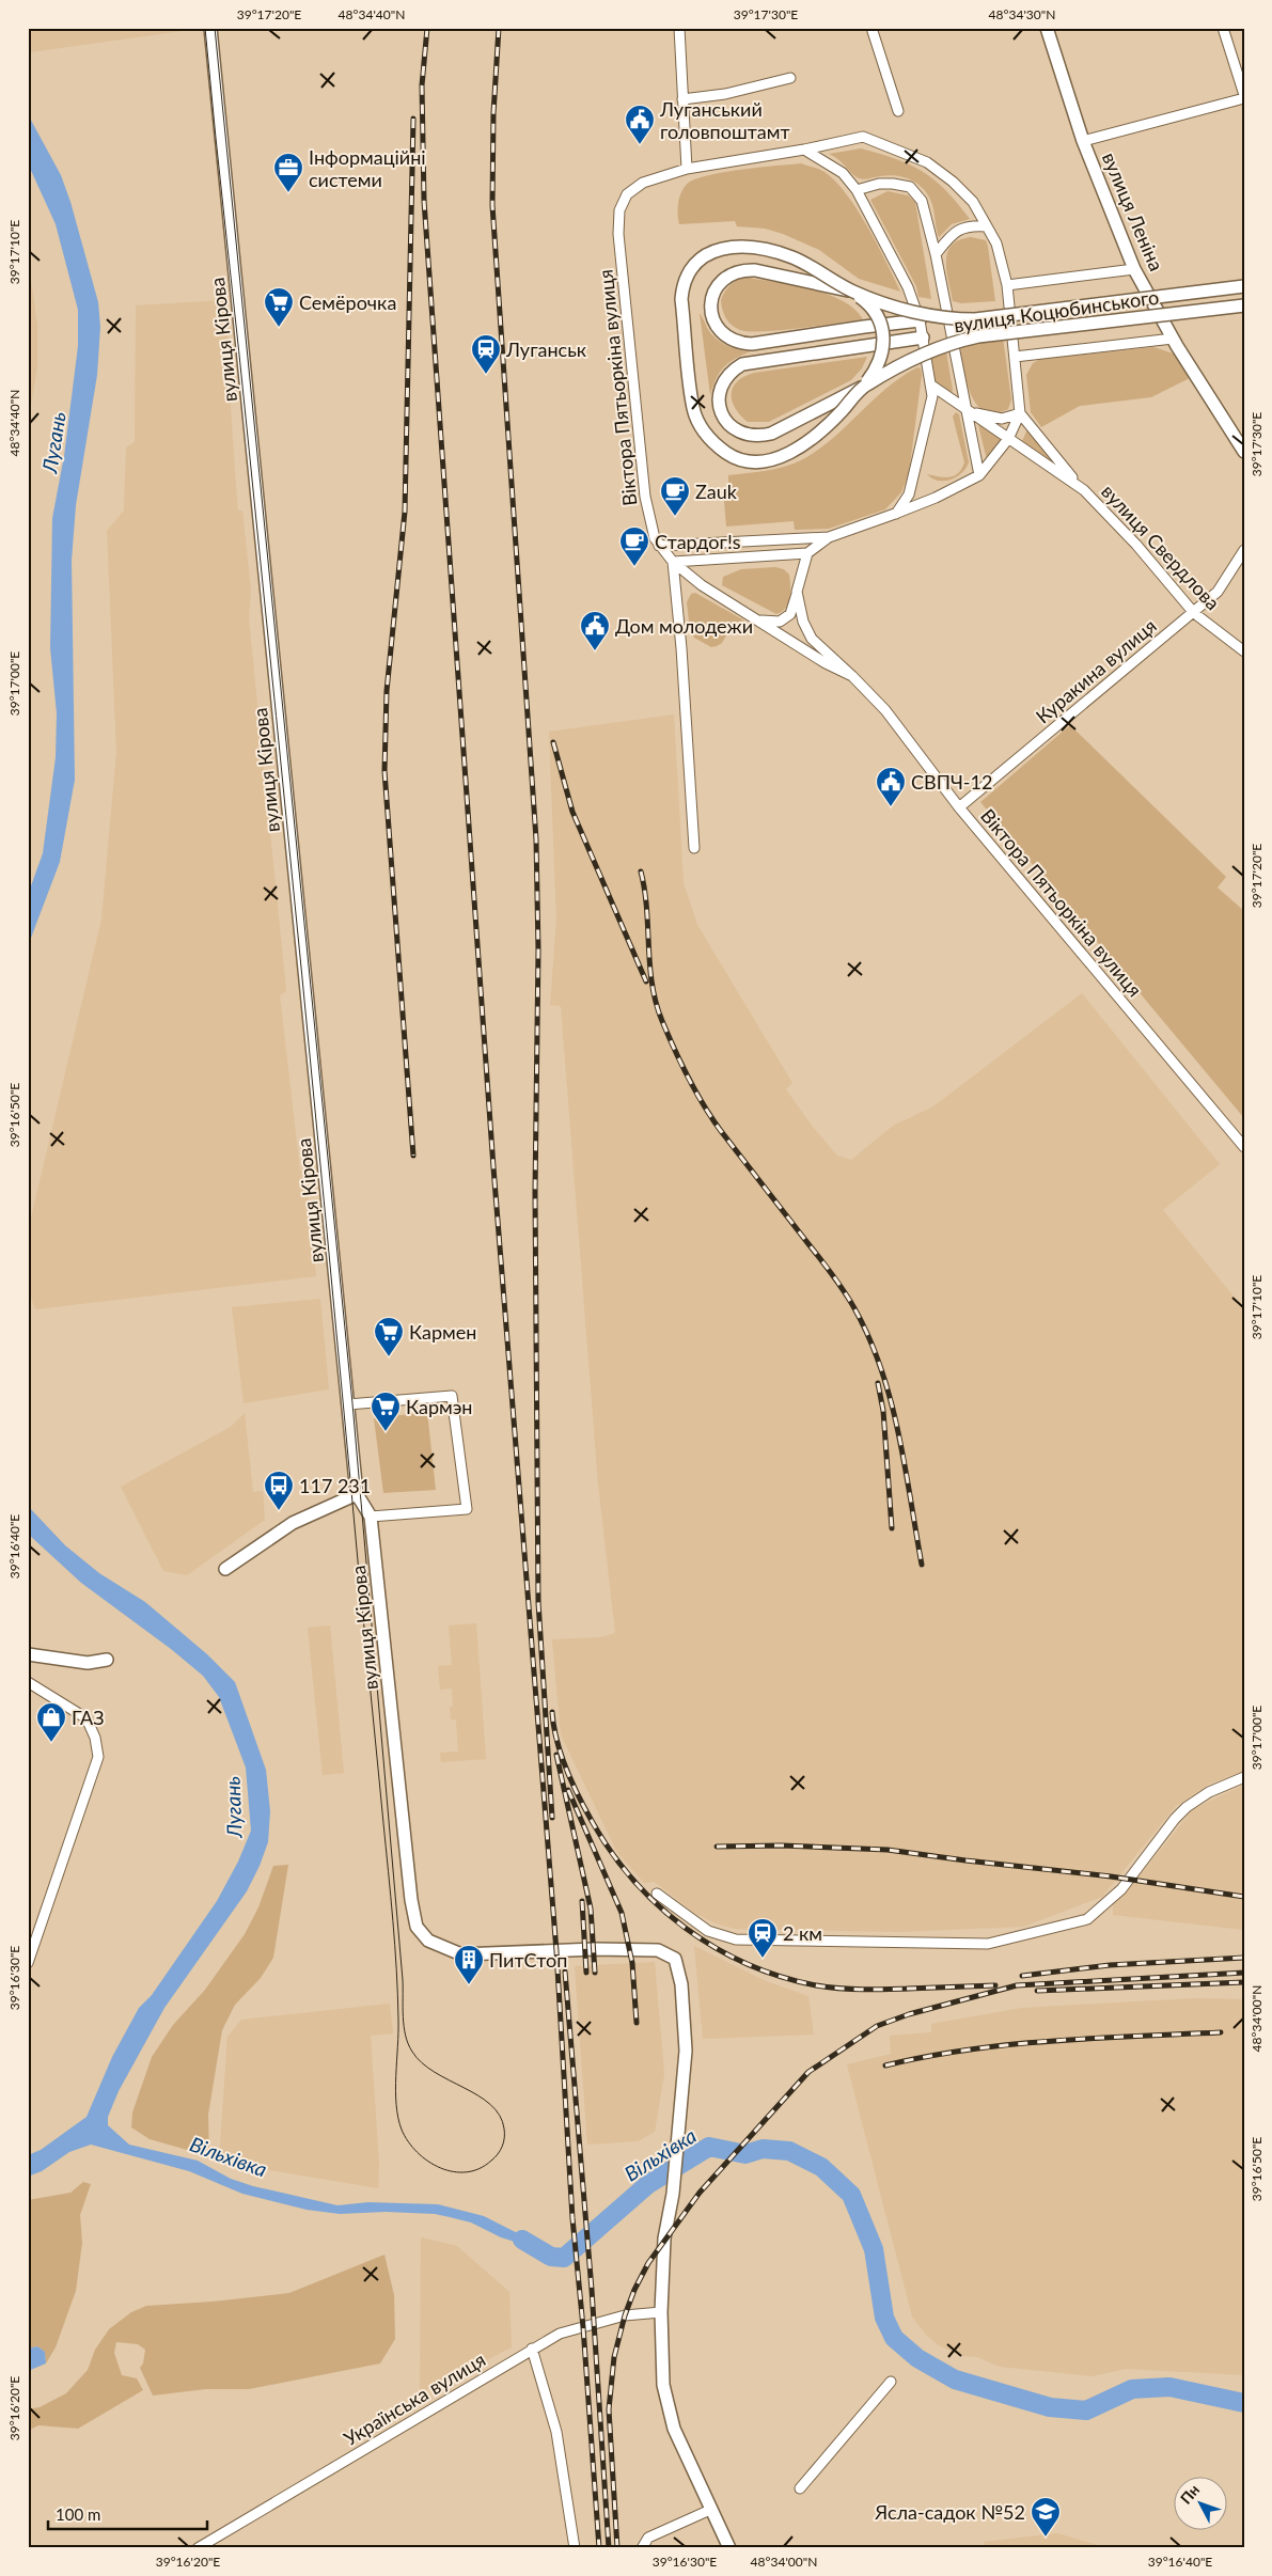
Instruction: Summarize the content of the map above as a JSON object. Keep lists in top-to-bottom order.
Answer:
{
  "streets": {
    "street": [
      "вулиця Леніна",
      "вулиця Коцюбинського",
      "вулиця Кірова",
      "Віктора Пятьоркіна вулиця",
      "вулиця Свердлова",
      "Куракина вулиця",
      "Українська вулиця"
    ]
  },
  "crossings": [
    ["вулиця Кірова", "Українська вулиця"],
    ["Віктора Пятьоркіна вулиця", "Куракина вулиця"],
    ["вулиця Свердлова", "Куракина вулиця"]
  ],
  "water": ["Лугань", "Вільхівка"],
  "places": {
    "public building": ["Луганський головпоштамт", "Дом молодежи", "СВПЧ-12"],
    "office": ["Інформаційні системи"],
    "supermarket": ["Семёрочка", "Кармен", "Кармэн"],
    "station": ["Луганськ", "2 км"],
    "cafe": ["Zauk", "Стардог!s"],
    "bus stop": ["117 231"],
    "shop": ["ГАЗ"],
    "building": ["ПитСтоп"],
    "school or university": ["Ясла-садок №52"]
  },
  "scale_bar": "100 m",
  "north": "top left",
  "coordinates": [
    "39°17'20\"E",
    "48°34'40\"N",
    "39°17'30\"E",
    "48°34'30\"N",
    "39°17'10\"E",
    "39°17'00\"E",
    "39°16'50\"E",
    "39°16'40\"E",
    "39°16'30\"E",
    "48°34'00\"N",
    "39°16'20\"E"
  ]
}
